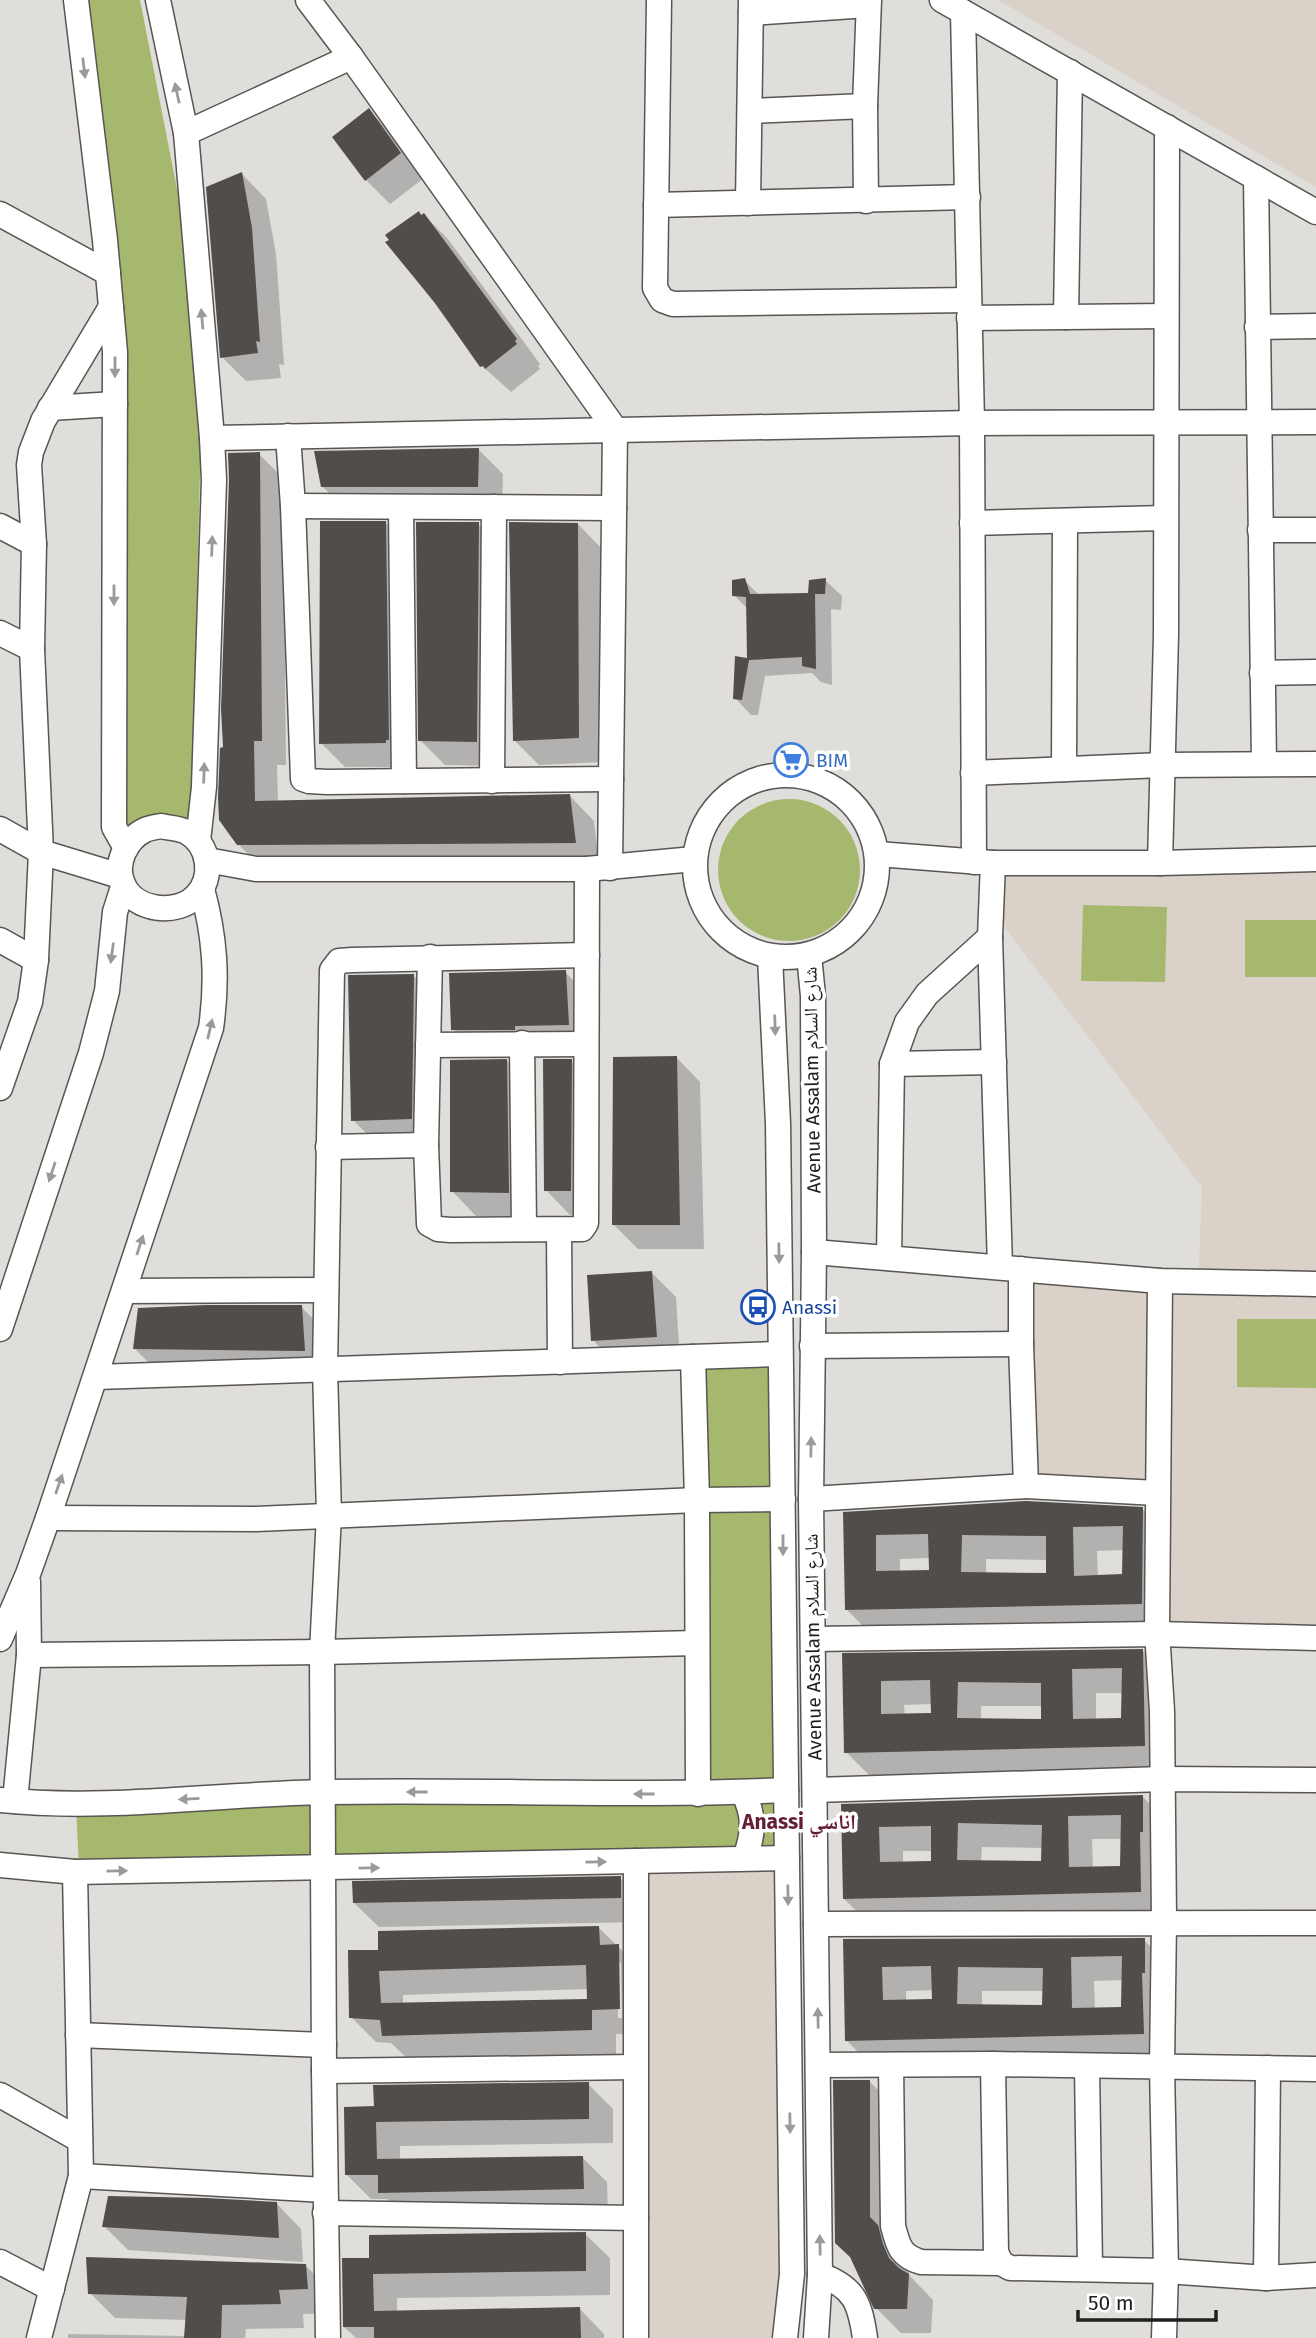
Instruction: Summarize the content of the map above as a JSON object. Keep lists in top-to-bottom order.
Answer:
{
  "streets": {
    "street": ["Avenue Assalam شارع السلام"]
  },
  "districts": ["Anassi اناسي"],
  "places": {
    "supermarket": ["BIM"],
    "bus stop": ["Anassi"]
  },
  "scale_bar": "50 m"
}
